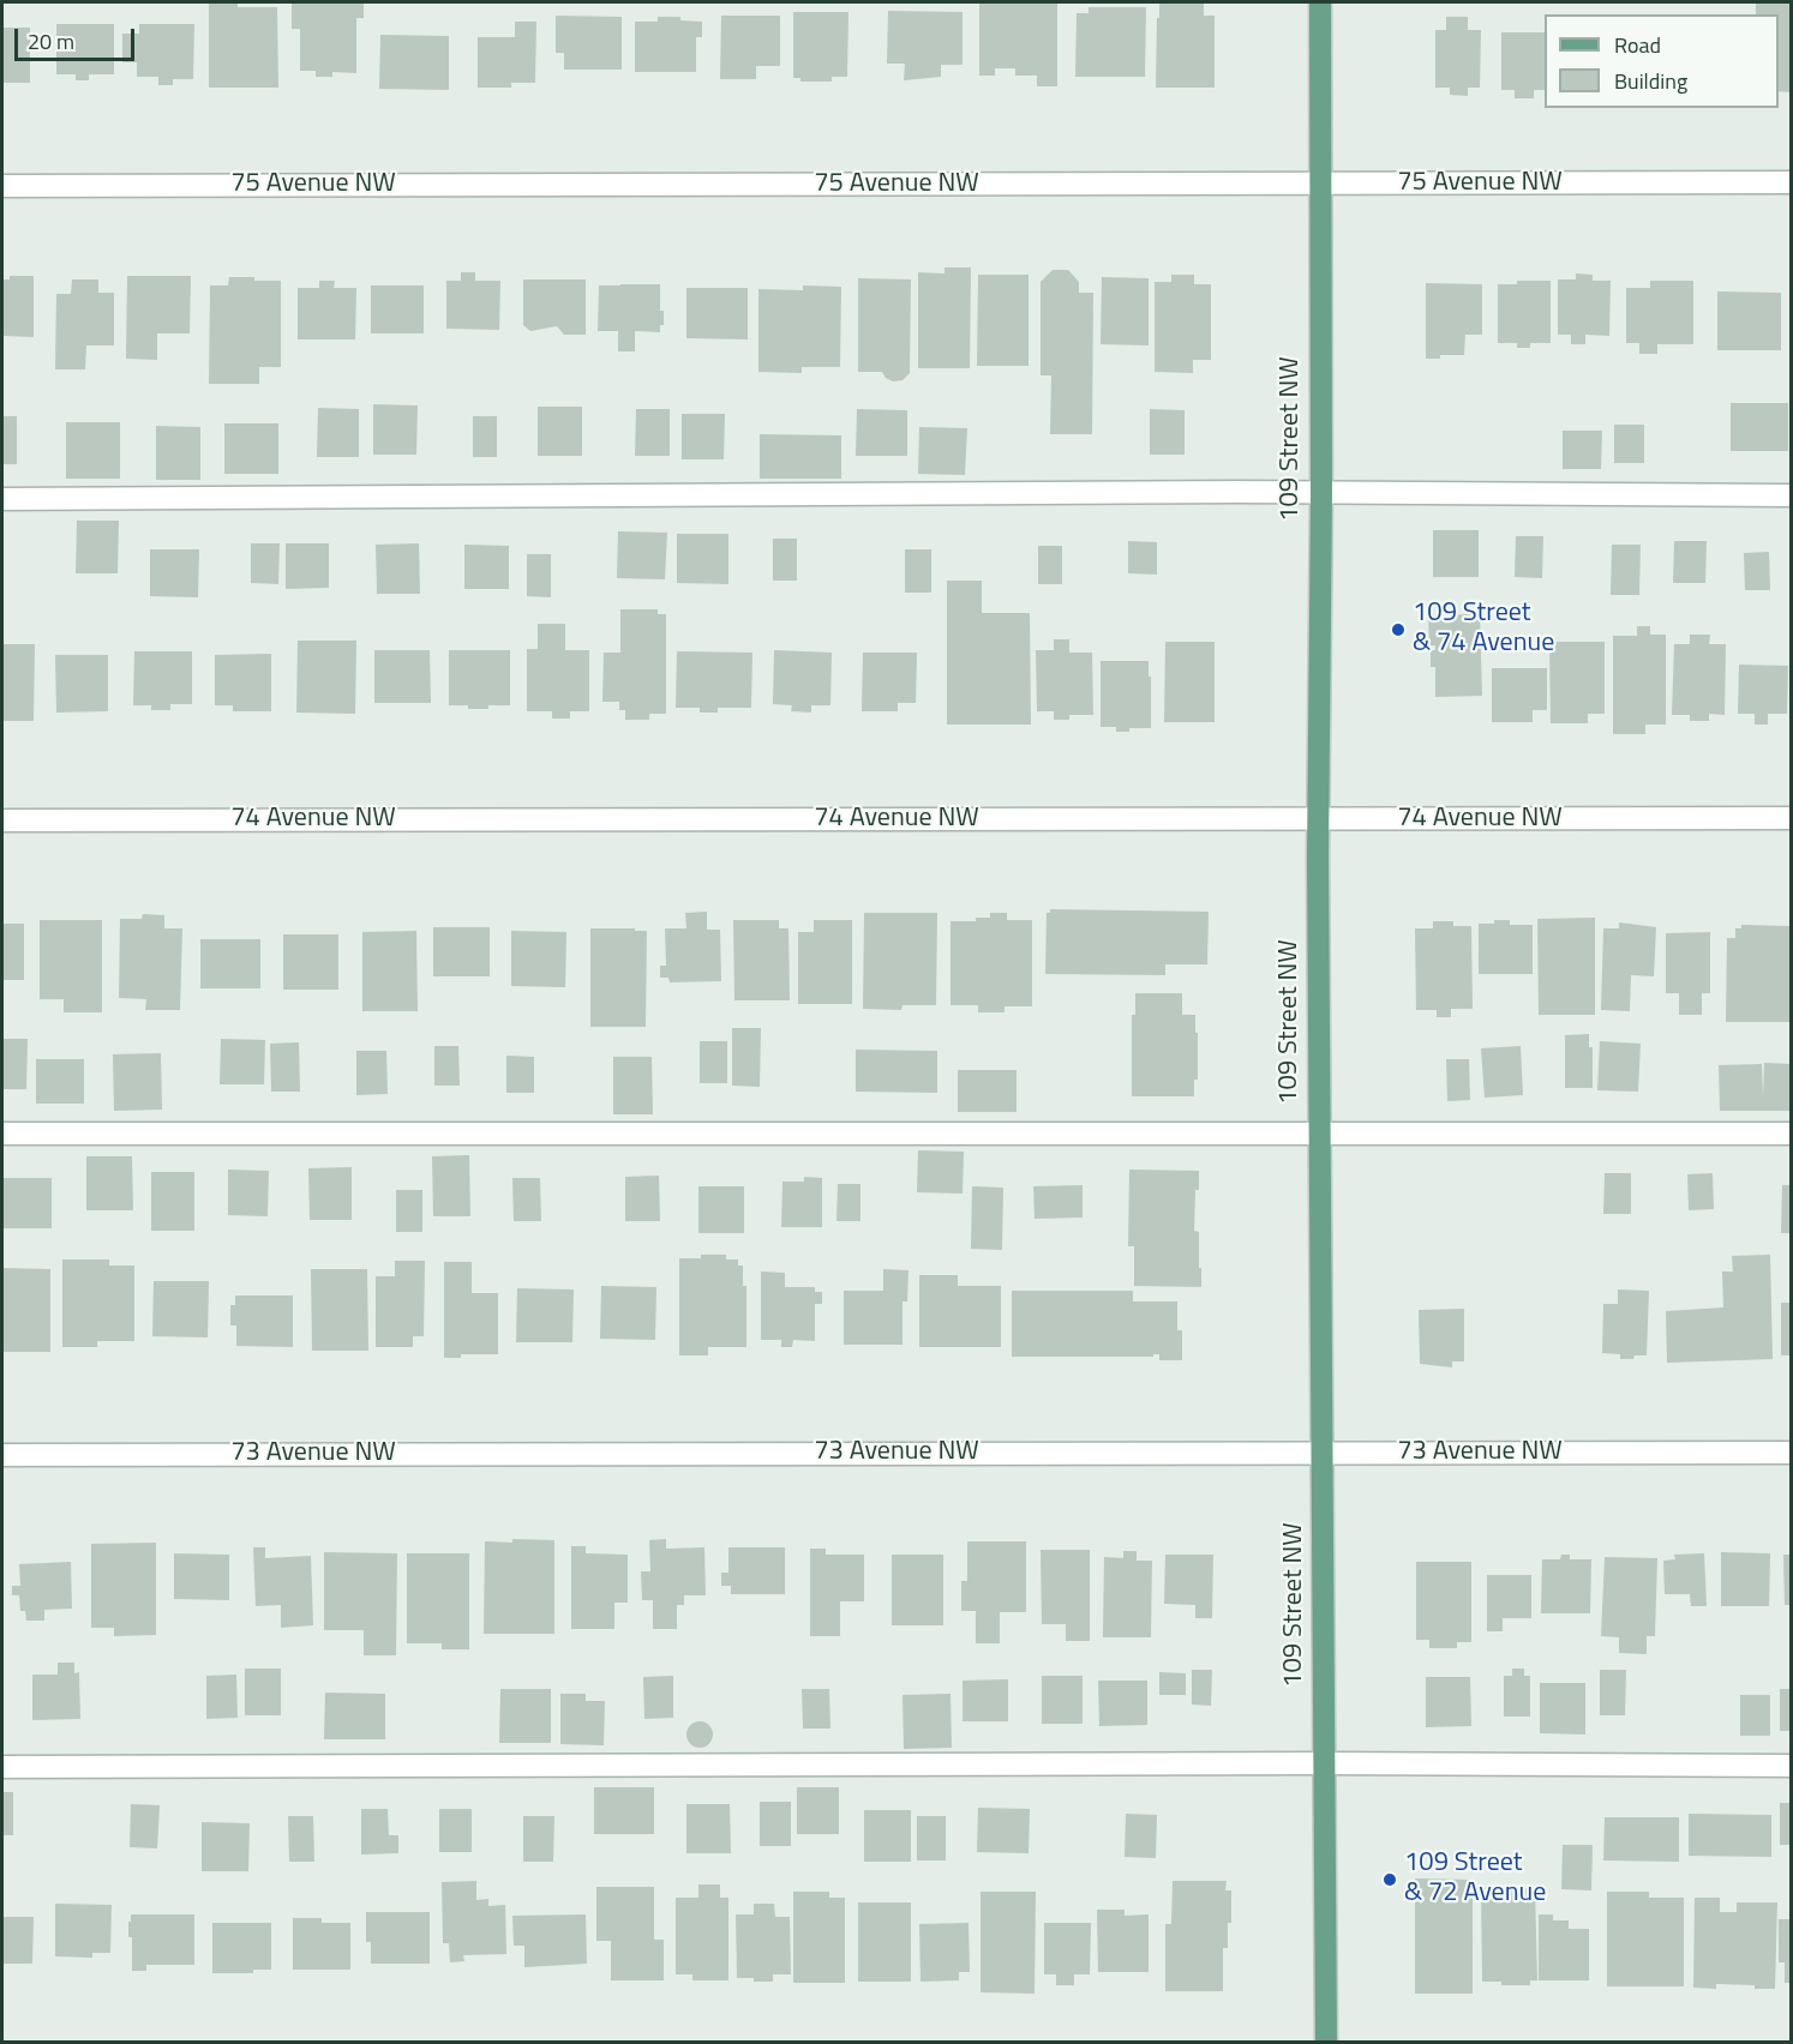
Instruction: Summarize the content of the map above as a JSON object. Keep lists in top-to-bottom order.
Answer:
{
  "streets": {
    "main road": ["109 Street NW"],
    "street": ["75 Avenue NW", "74 Avenue NW", "73 Avenue NW"]
  },
  "crossings": [
    ["75 Avenue NW", "109 Street NW"],
    ["109 Street NW", "74 Avenue NW"],
    ["109 Street NW", "73 Avenue NW"]
  ],
  "places": ["109 Street & 74 Avenue", "109 Street & 72 Avenue"],
  "legend": ["Road", "Building"],
  "scale_bar": "20 m"
}
